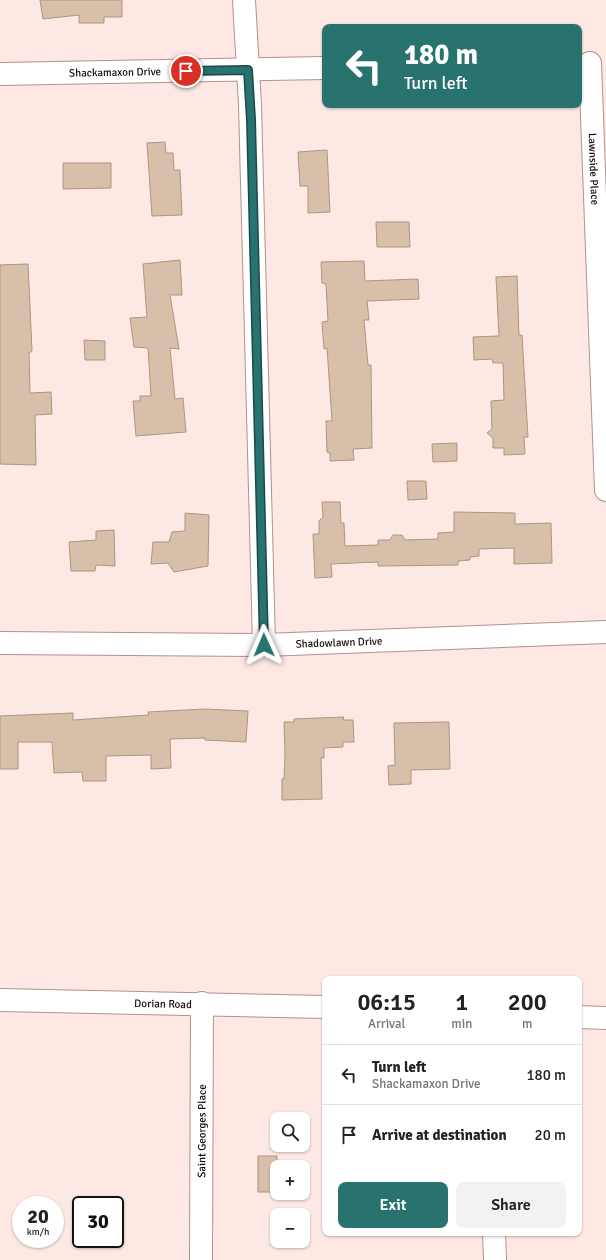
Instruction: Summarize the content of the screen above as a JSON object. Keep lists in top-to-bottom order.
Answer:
{
  "streets": {
    "street": [
      "Shackamaxon Drive",
      "Lawnside Place",
      "Shadowlawn Drive",
      "Dorian Road",
      "Saint Georges Place"
    ]
  },
  "crossings": [
    ["Dorian Road", "Saint Georges Place"]
  ],
  "page": {
    "turn": ["180 m", "Turn left"],
    "eta": [
      "06:15",
      "Arrival",
      "1",
      "min",
      "200",
      "m"
    ],
    "list": [
      {
        "name": "Turn left",
        "note": "Shackamaxon Drive",
        "value": "180 m"
      },
      {
        "name": "Arrive at destination",
        "value": "20 m"
      }
    ],
    "map_buttons": ["+", "−"],
    "buttons": ["Exit", "Share"],
    "speed": "20 km/h",
    "limit": "30"
  }
}
